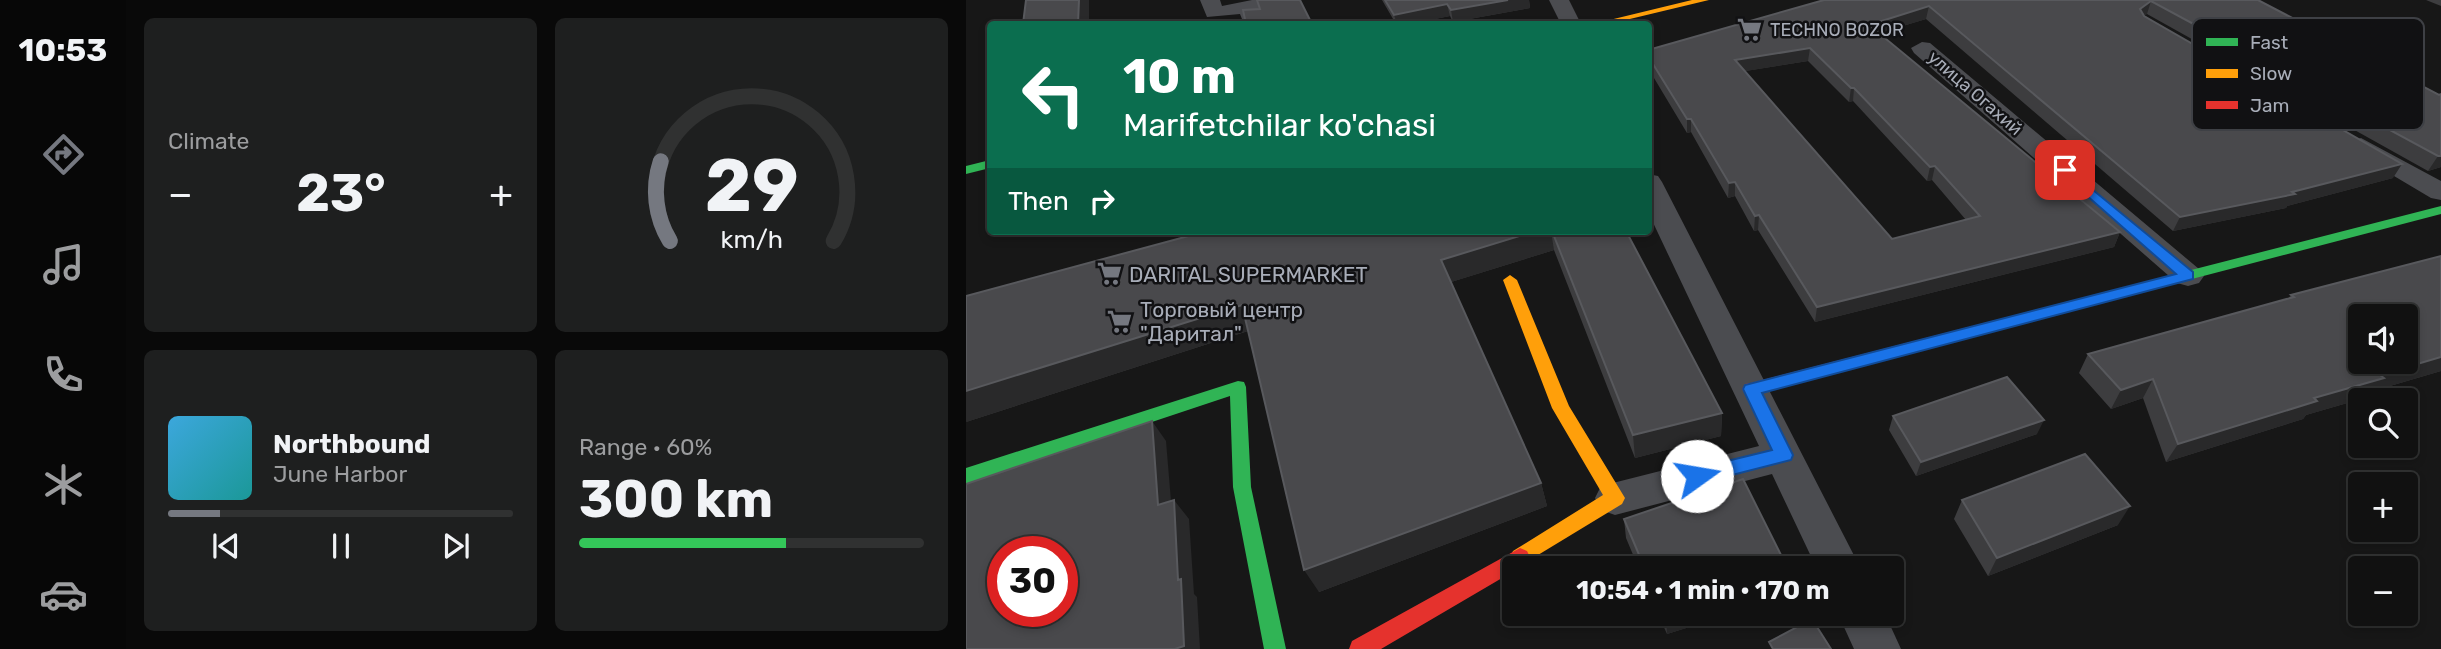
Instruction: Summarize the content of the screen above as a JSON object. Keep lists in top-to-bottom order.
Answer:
{
  "streets": {
    "street": ["улица Огахий"]
  },
  "places": {
    "supermarket": ["TECHNO BOZOR", "DARITAL SUPERMARKET", "Торговый центр \"Даритал\""]
  },
  "legend": ["Fast", "Slow", "Jam"],
  "page": {
    "tabs": "10:53",
    "tile": [
      "Climate",
      ["Range · 60%", "300 km"]
    ],
    "turn": ["10 m", "Marifetchilar ko'chasi"],
    "heat": ["−", "23°", "+"],
    "then": "Then",
    "map_buttons": ["+", "−"],
    "song": ["Northbound", "June Harbor"],
    "limit": "30",
    "trip": "10:54 · 1 min · 170 m",
    "gauge": ["29", "km/h"]
  }
}
